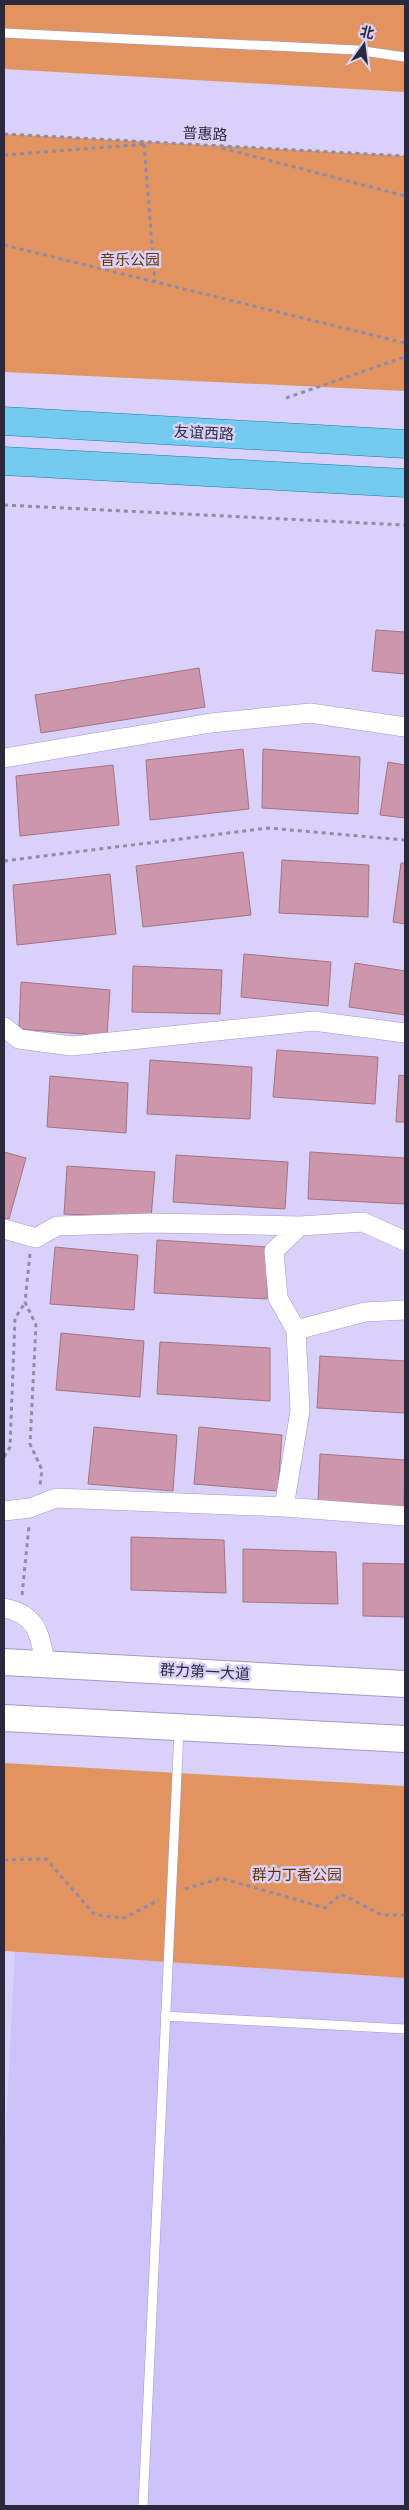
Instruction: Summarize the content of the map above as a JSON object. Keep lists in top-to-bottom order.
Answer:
{
  "streets": {
    "main road": ["友谊西路", "群力第一大道"],
    "path": ["普惠路"]
  },
  "parks": ["音乐公园", "群力丁香公园"],
  "north": "top"
}
